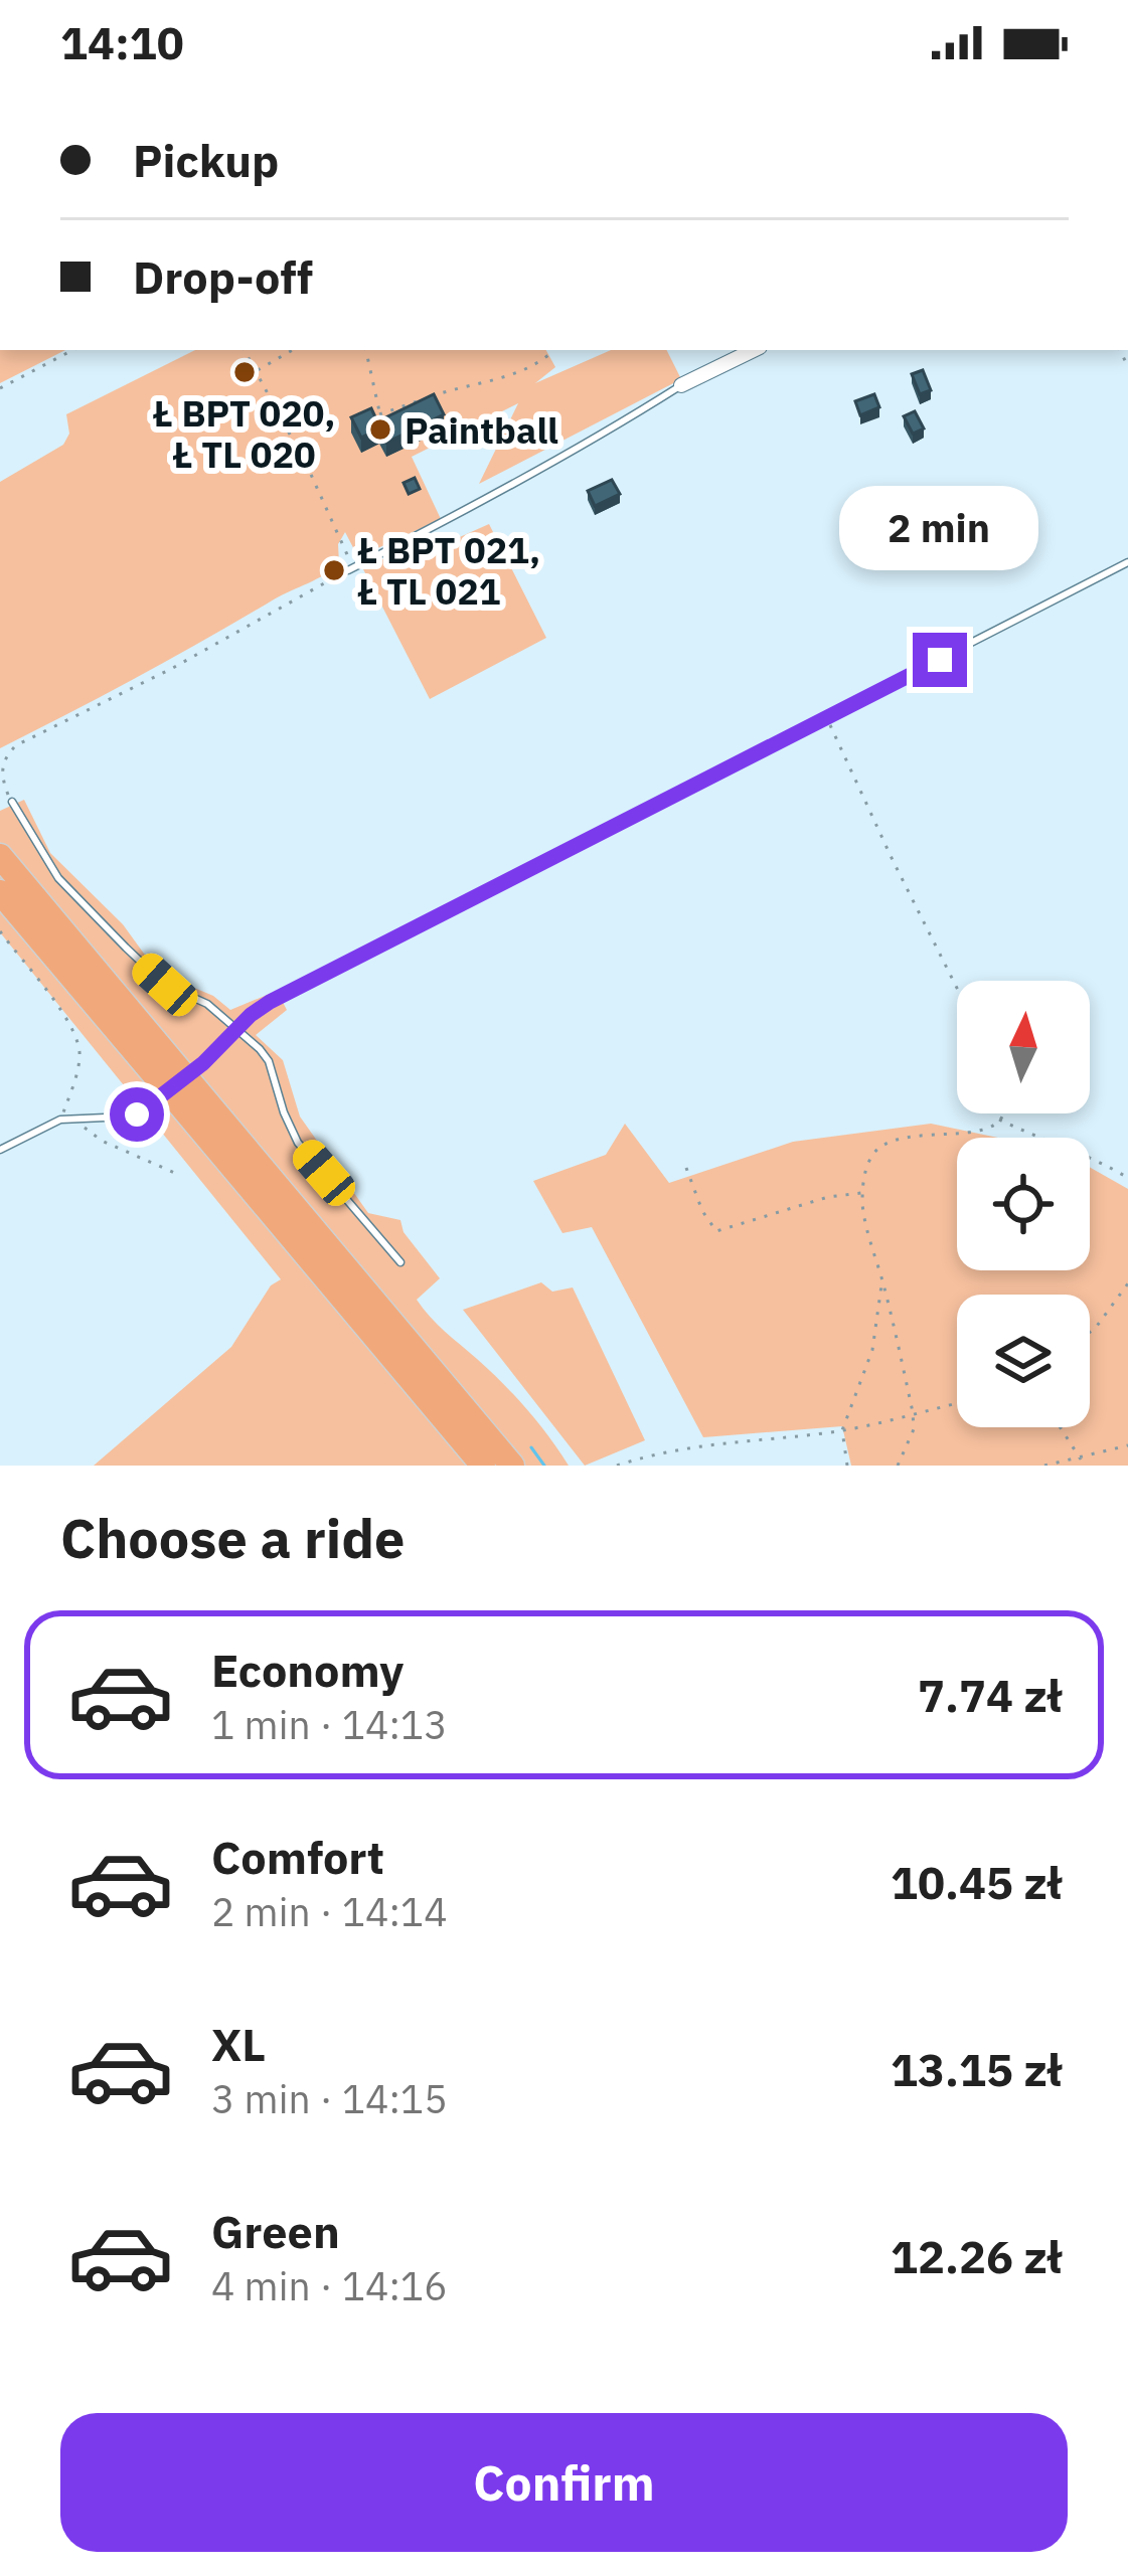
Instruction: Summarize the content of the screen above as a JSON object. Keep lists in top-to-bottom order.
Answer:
{
  "places": ["Ł BPT 020, Ł TL 020", "Paintball", "Ł BPT 021, Ł TL 021"],
  "north": "top",
  "page": {
    "status": "14:10",
    "banner": ["Pickup", "Drop-off"],
    "bubble": "2 min",
    "heading": "Choose a ride",
    "list": [
      {
        "name": "Economy",
        "note": "1 min · 14:13",
        "value": "7.74 zł"
      },
      {
        "name": "Comfort",
        "note": "2 min · 14:14",
        "value": "10.45 zł"
      },
      {
        "name": "XL",
        "note": "3 min · 14:15",
        "value": "13.15 zł"
      },
      {
        "name": "Green",
        "note": "4 min · 14:16",
        "value": "12.26 zł"
      }
    ],
    "buttons": "Confirm"
  }
}
